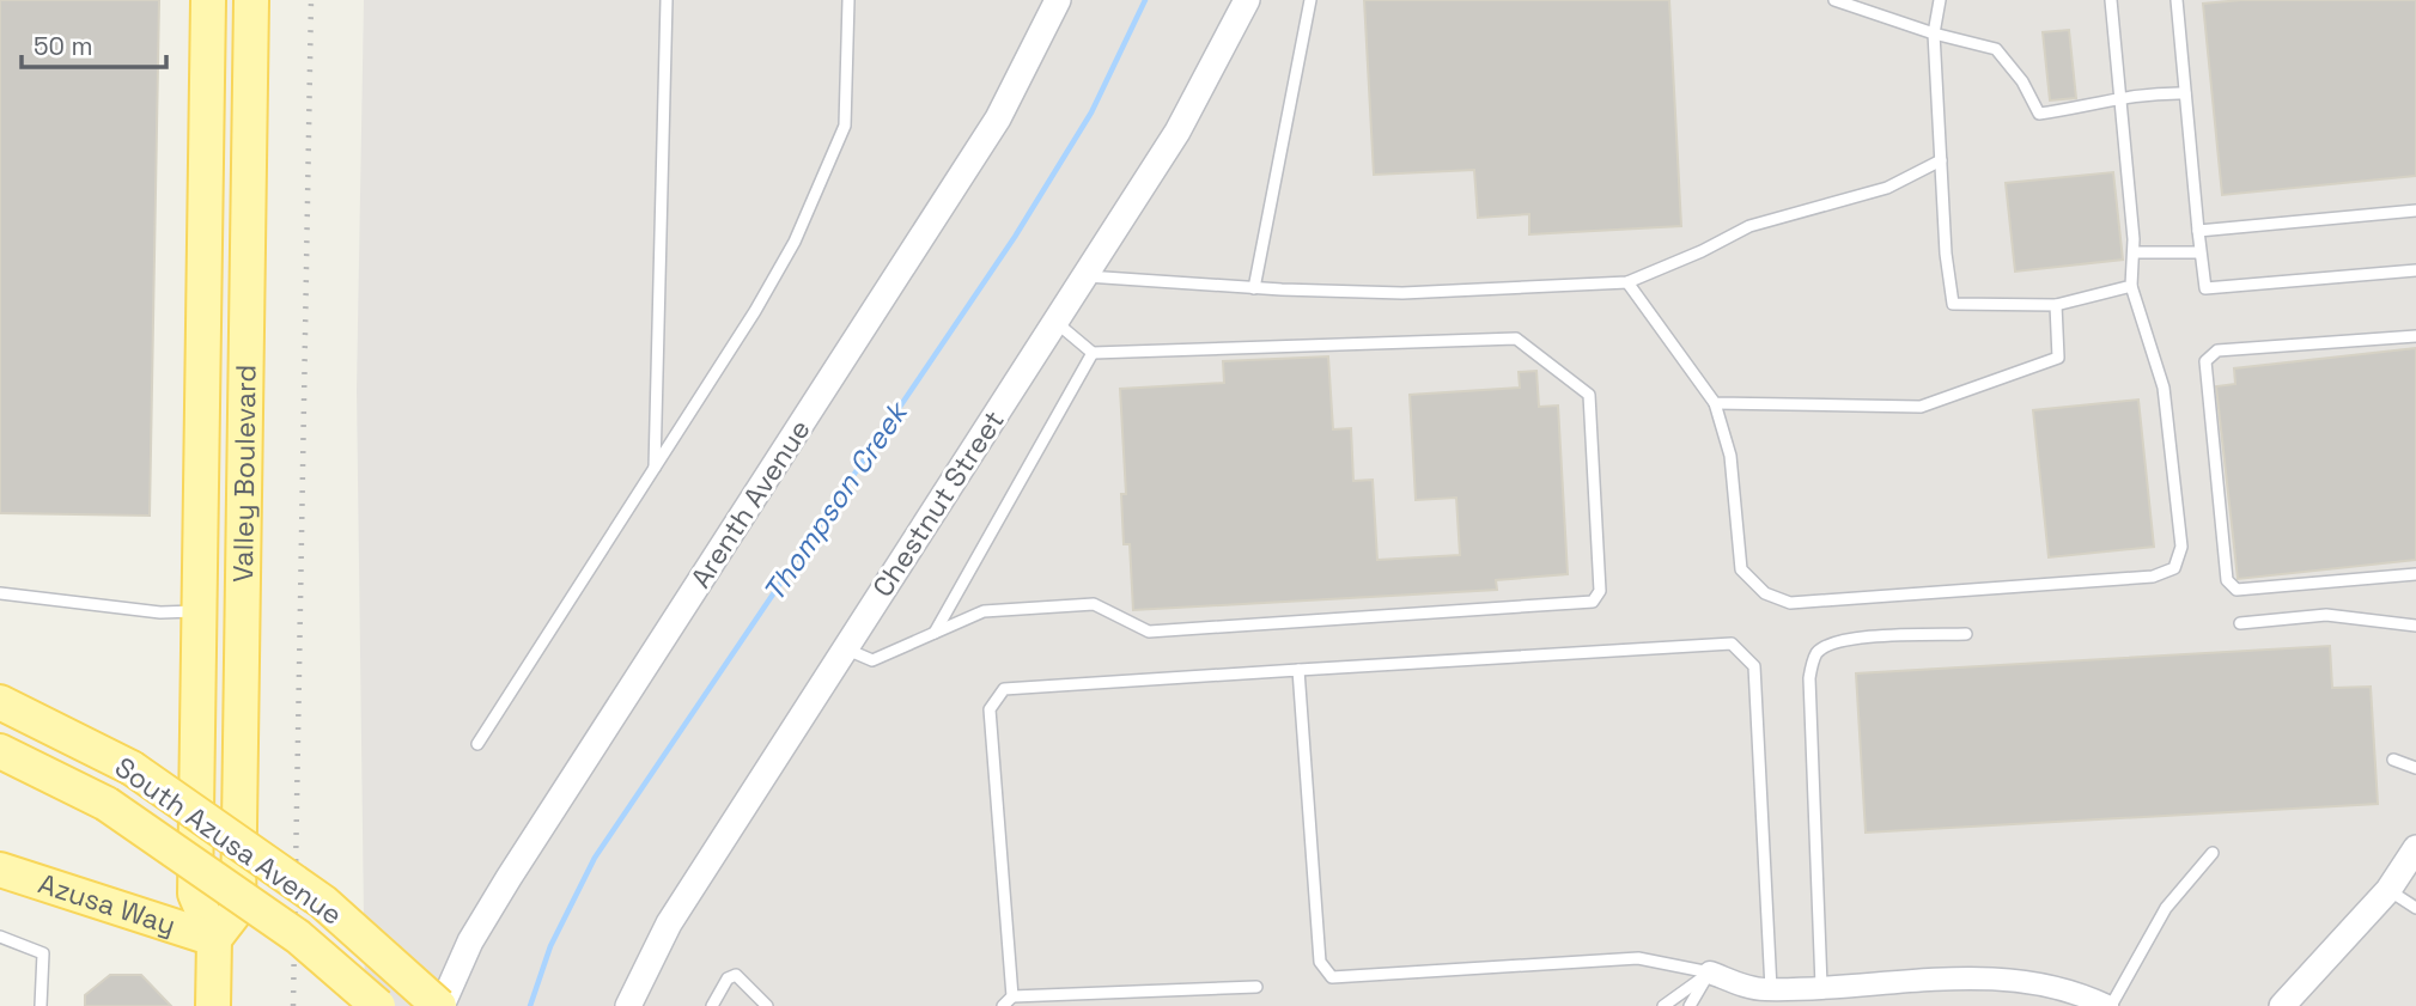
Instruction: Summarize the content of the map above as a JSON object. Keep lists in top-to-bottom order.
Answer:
{
  "streets": {
    "main road": ["Valley Boulevard", "South Azusa Avenue", "Azusa Way"],
    "street": ["Arenth Avenue", "Chestnut Street"]
  },
  "crossings": [
    ["Valley Boulevard", "Azusa Way"],
    ["Arenth Avenue", "South Azusa Avenue"]
  ],
  "water": ["Thompson Creek"],
  "scale_bar": "50 m"
}
